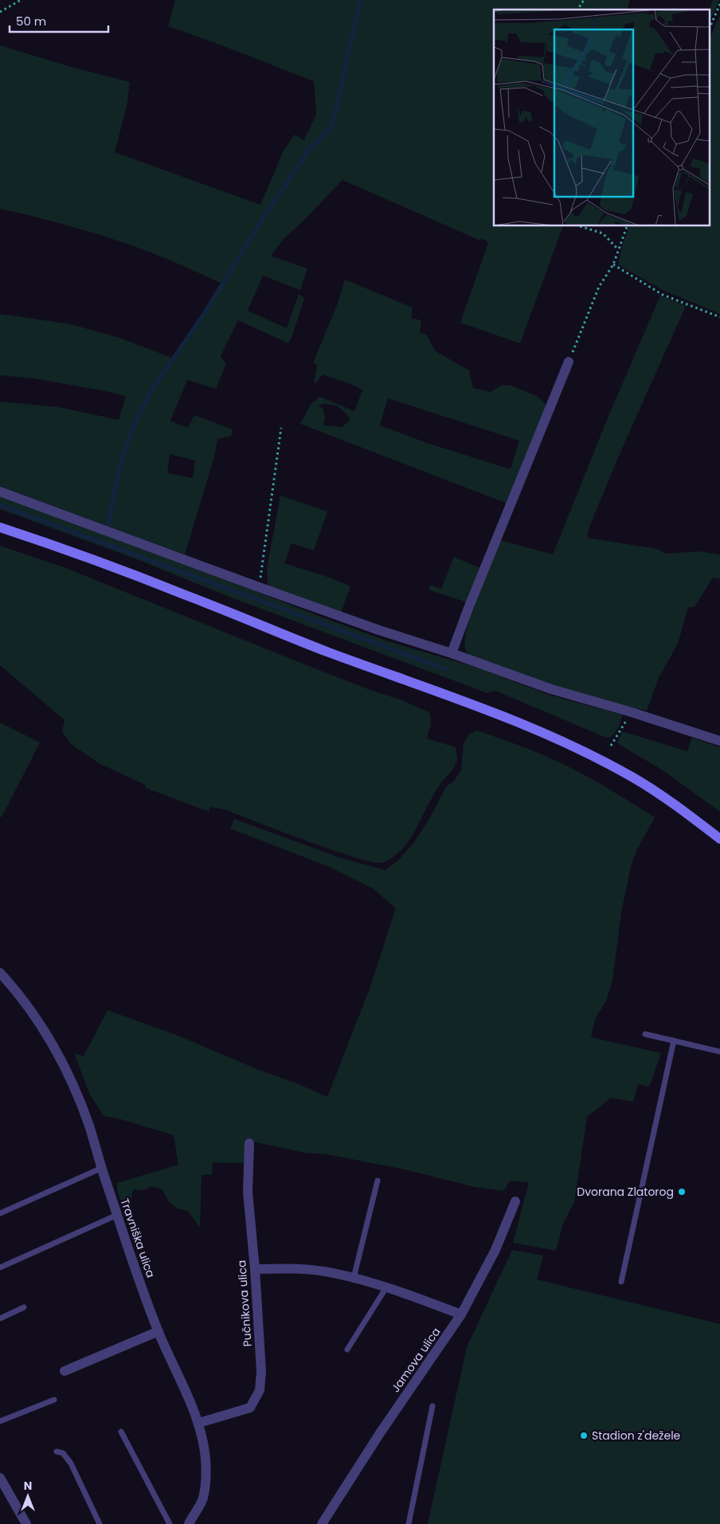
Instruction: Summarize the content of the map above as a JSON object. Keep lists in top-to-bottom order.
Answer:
{
  "streets": {
    "street": ["Travniška ulica", "Pučnikova ulica", "Jamova ulica"]
  },
  "crossings": [
    ["Travniška ulica", "Pučnikova ulica"]
  ],
  "places": ["Dvorana Zlatorog", "Stadion z'dežele"],
  "scale_bar": "50 m",
  "north": "top"
}
